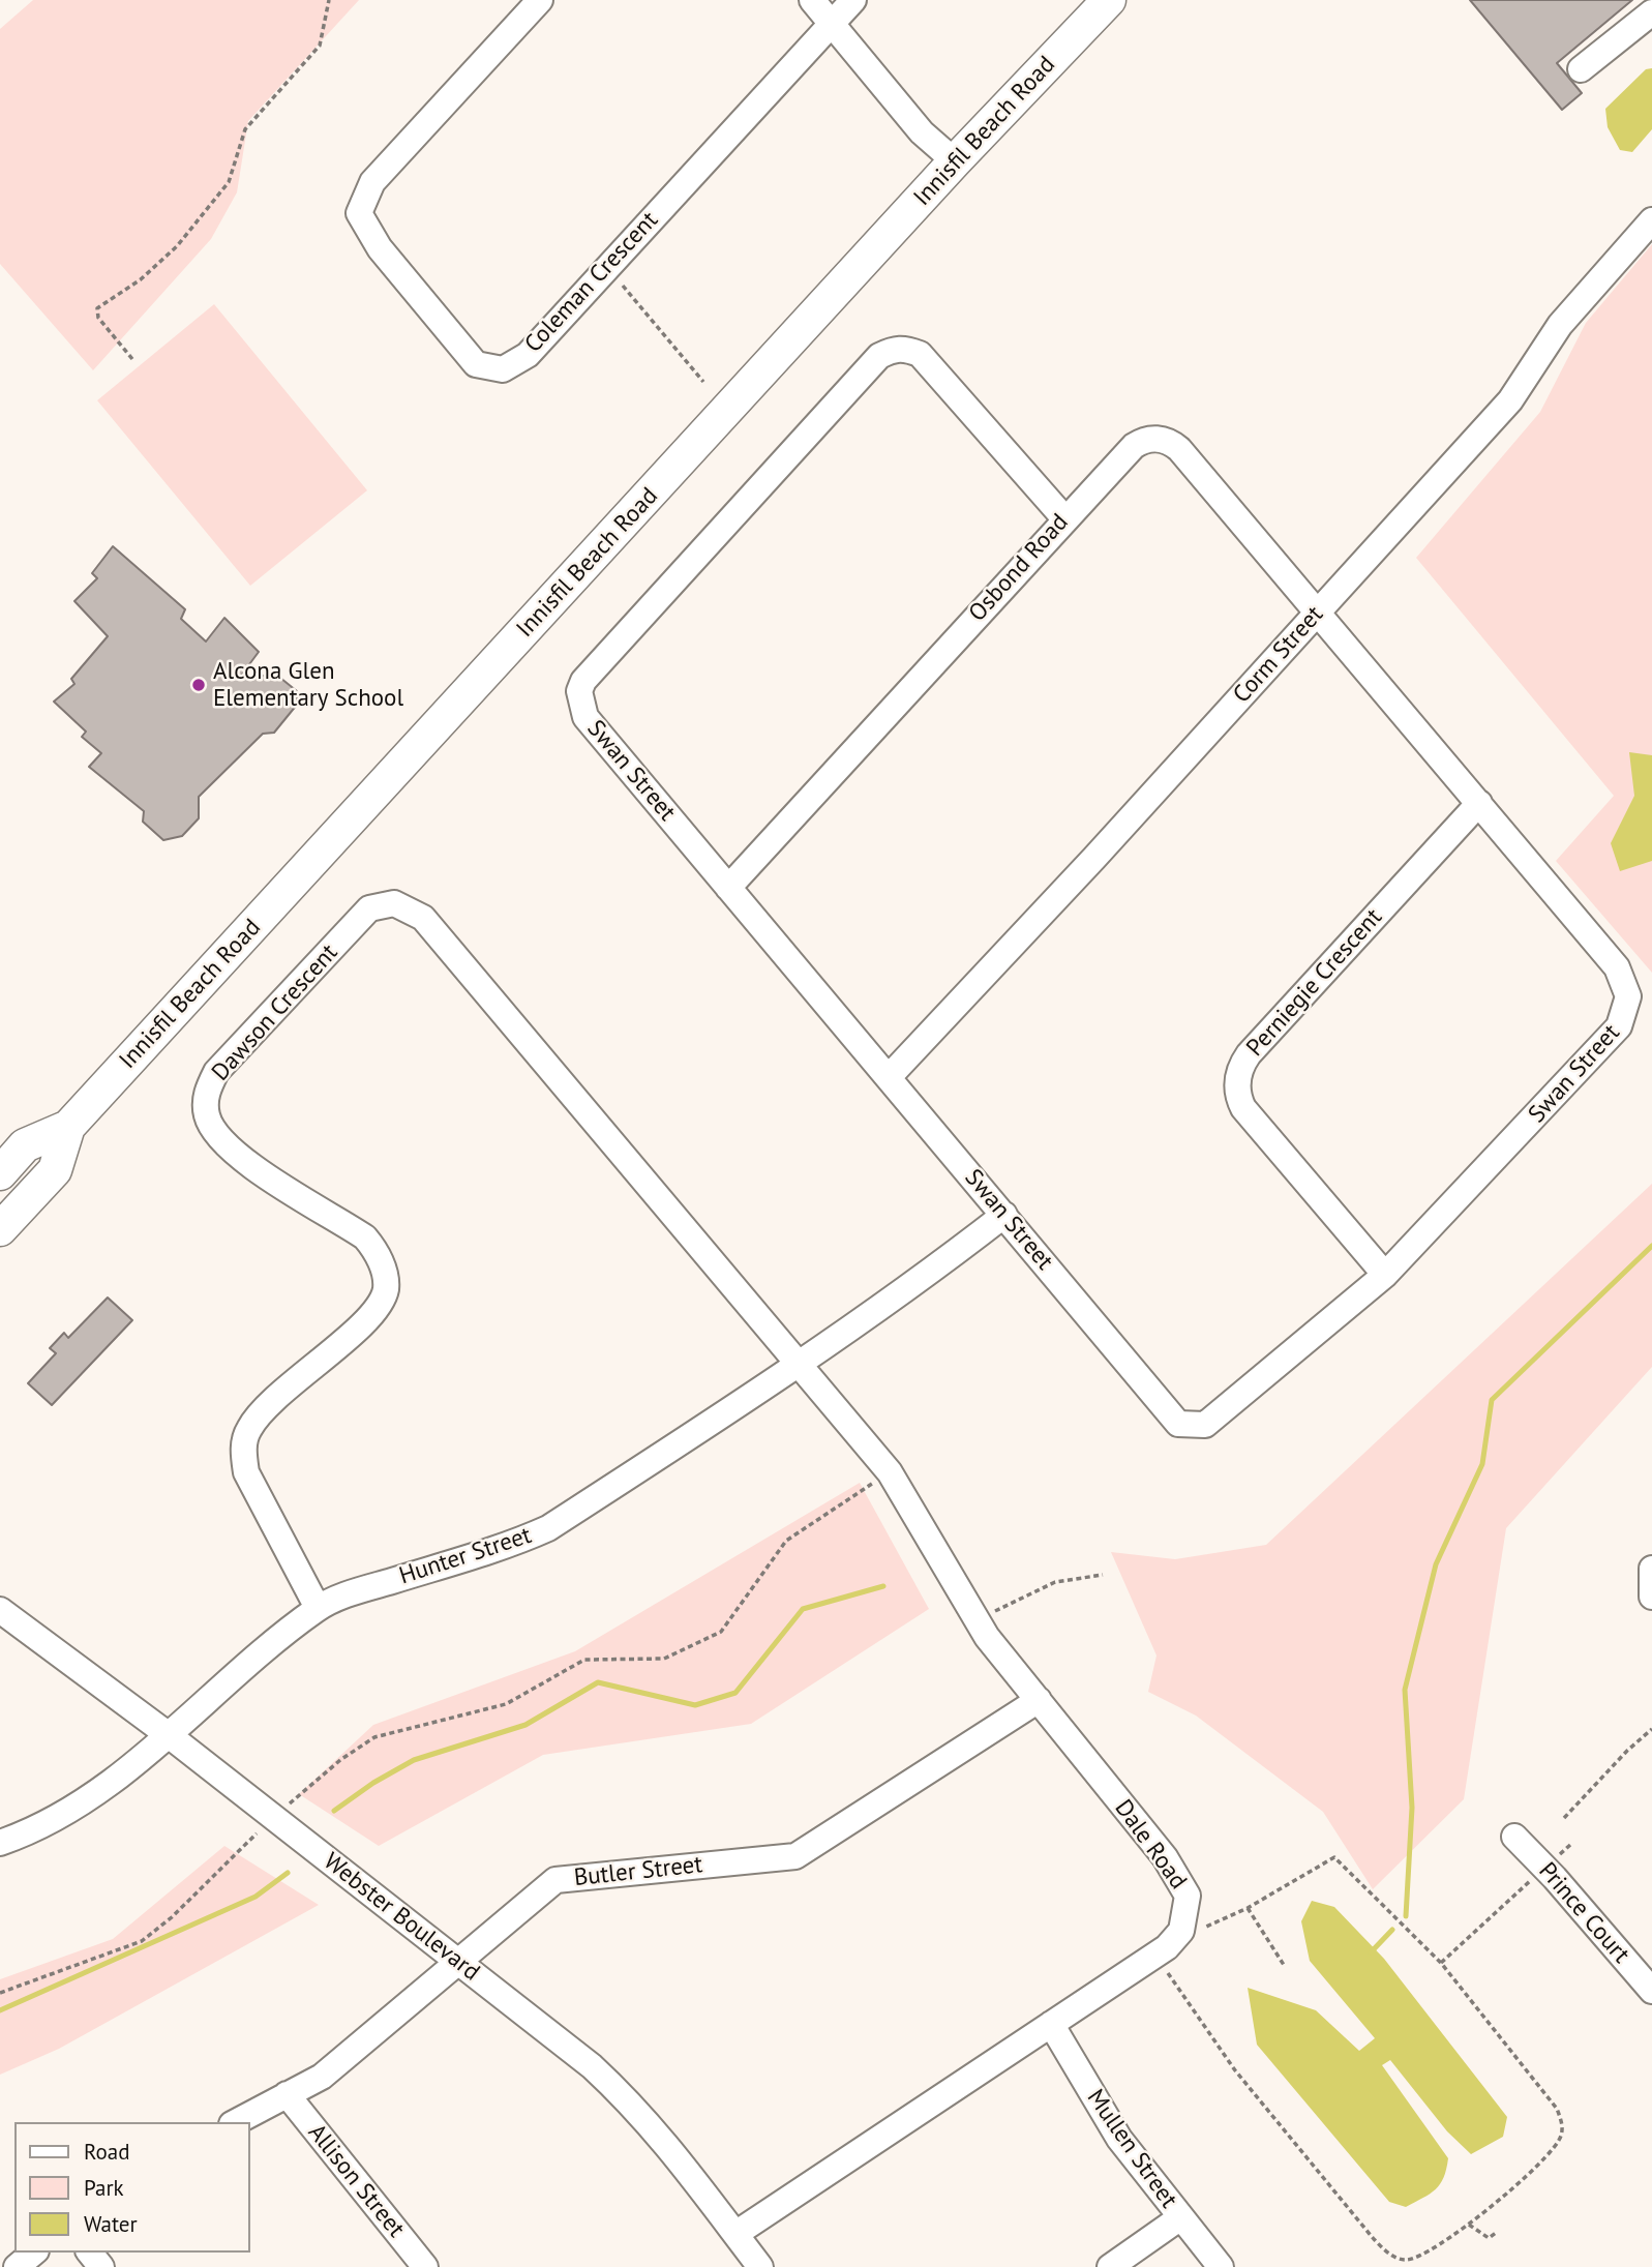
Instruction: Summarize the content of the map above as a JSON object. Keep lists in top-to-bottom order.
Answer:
{
  "streets": {
    "main road": ["Innisfil Beach Road"],
    "street": [
      "Coleman Crescent",
      "Osbond Road",
      "Corm Street",
      "Swan Street",
      "Perniegie Crescent",
      "Dawson Crescent",
      "Hunter Street",
      "Dale Road",
      "Butler Street",
      "Prince Court",
      "Webster Boulevard",
      "Mullen Street",
      "Allison Street"
    ]
  },
  "crossings": [
    ["Osbond Road", "Corm Street"],
    ["Osbond Road", "Swan Street"],
    ["Corm Street", "Swan Street"],
    ["Swan Street", "Perniegie Crescent"],
    ["Swan Street", "Hunter Street"],
    ["Dawson Crescent", "Hunter Street"],
    ["Dawson Crescent", "Dale Road"],
    ["Hunter Street", "Dale Road"],
    ["Hunter Street", "Webster Boulevard"],
    ["Dale Road", "Butler Street"],
    ["Dale Road", "Webster Boulevard"],
    ["Dale Road", "Mullen Street"],
    ["Butler Street", "Webster Boulevard"],
    ["Butler Street", "Allison Street"]
  ],
  "places": ["Alcona Glen Elementary School"],
  "legend": ["Road", "Park", "Water"]
}
